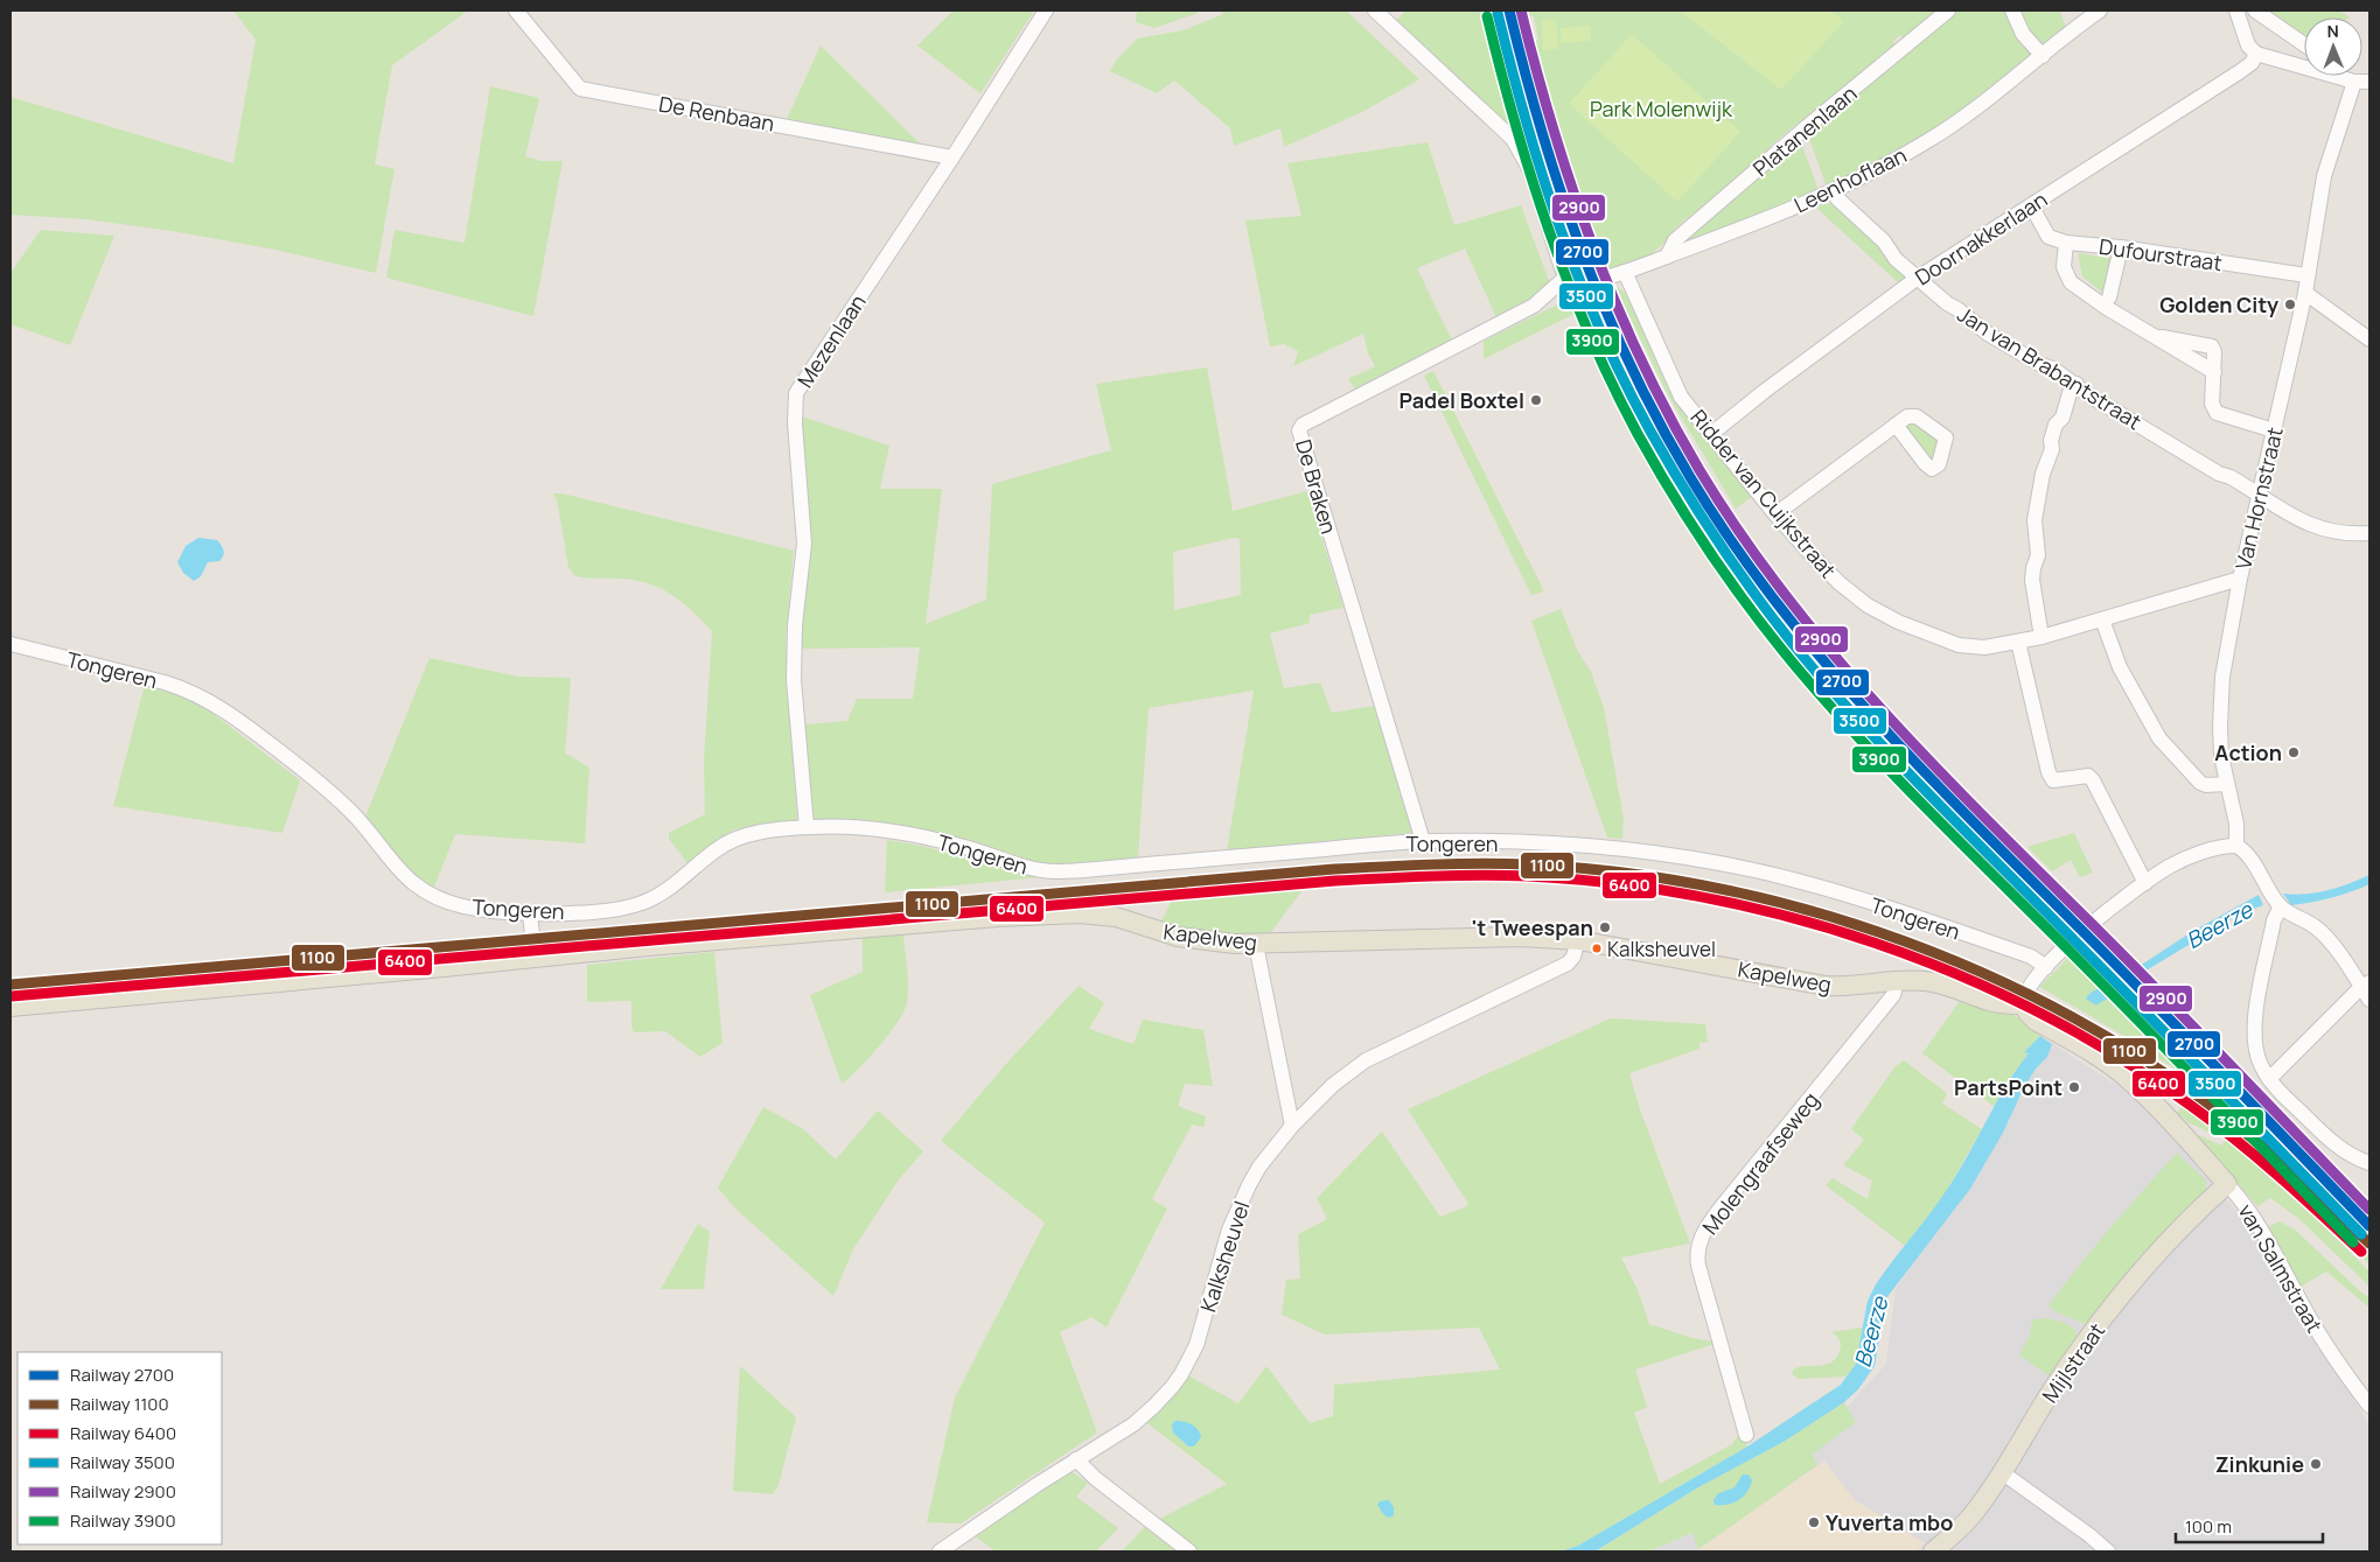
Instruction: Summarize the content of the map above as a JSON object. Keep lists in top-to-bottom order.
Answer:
{
  "streets": {
    "main road": ["Kapelweg", "van Salmstraat", "Mijlstraat"],
    "street": [
      "De Renbaan",
      "Platanenlaan",
      "Leenhoflaan",
      "Doornakkerlaan",
      "Dufourstraat",
      "Mezenlaan",
      "Jan van Brabantstraat",
      "De Braken",
      "Ridder van Cuijkstraat",
      "Van Hornstraat",
      "Tongeren",
      "Molengraafseweg",
      "Kalksheuvel"
    ]
  },
  "crossings": [
    ["De Renbaan", "Mezenlaan"],
    ["Platanenlaan", "Leenhoflaan"],
    ["Leenhoflaan", "Jan van Brabantstraat"],
    ["Leenhoflaan", "De Braken"],
    ["Leenhoflaan", "Ridder van Cuijkstraat"],
    ["Doornakkerlaan", "Jan van Brabantstraat"],
    ["Doornakkerlaan", "Ridder van Cuijkstraat"],
    ["Dufourstraat", "Van Hornstraat"],
    ["Mezenlaan", "Tongeren"],
    ["Jan van Brabantstraat", "Van Hornstraat"],
    ["De Braken", "Tongeren"],
    ["Ridder van Cuijkstraat", "Van Hornstraat"],
    ["Kapelweg", "Molengraafseweg"],
    ["Kapelweg", "Kalksheuvel"],
    ["Kapelweg", "van Salmstraat"],
    ["van Salmstraat", "Mijlstraat"]
  ],
  "water": ["Beerze"],
  "parks": ["Park Molenwijk"],
  "places": [
    "Golden City",
    "Padel Boxtel",
    "Action",
    "'t Tweespan",
    "Kalksheuvel",
    "PartsPoint",
    "Zinkunie",
    "Yuverta mbo"
  ],
  "lines": [
    "rail line 2700",
    "rail line 2900",
    "rail line 3500",
    "rail line 3900",
    "rail line 1100",
    "rail line 6400"
  ],
  "legend": [
    "Railway 2700",
    "Railway 1100",
    "Railway 6400",
    "Railway 3500",
    "Railway 2900",
    "Railway 3900"
  ],
  "scale_bar": "100 m",
  "north": "top"
}
